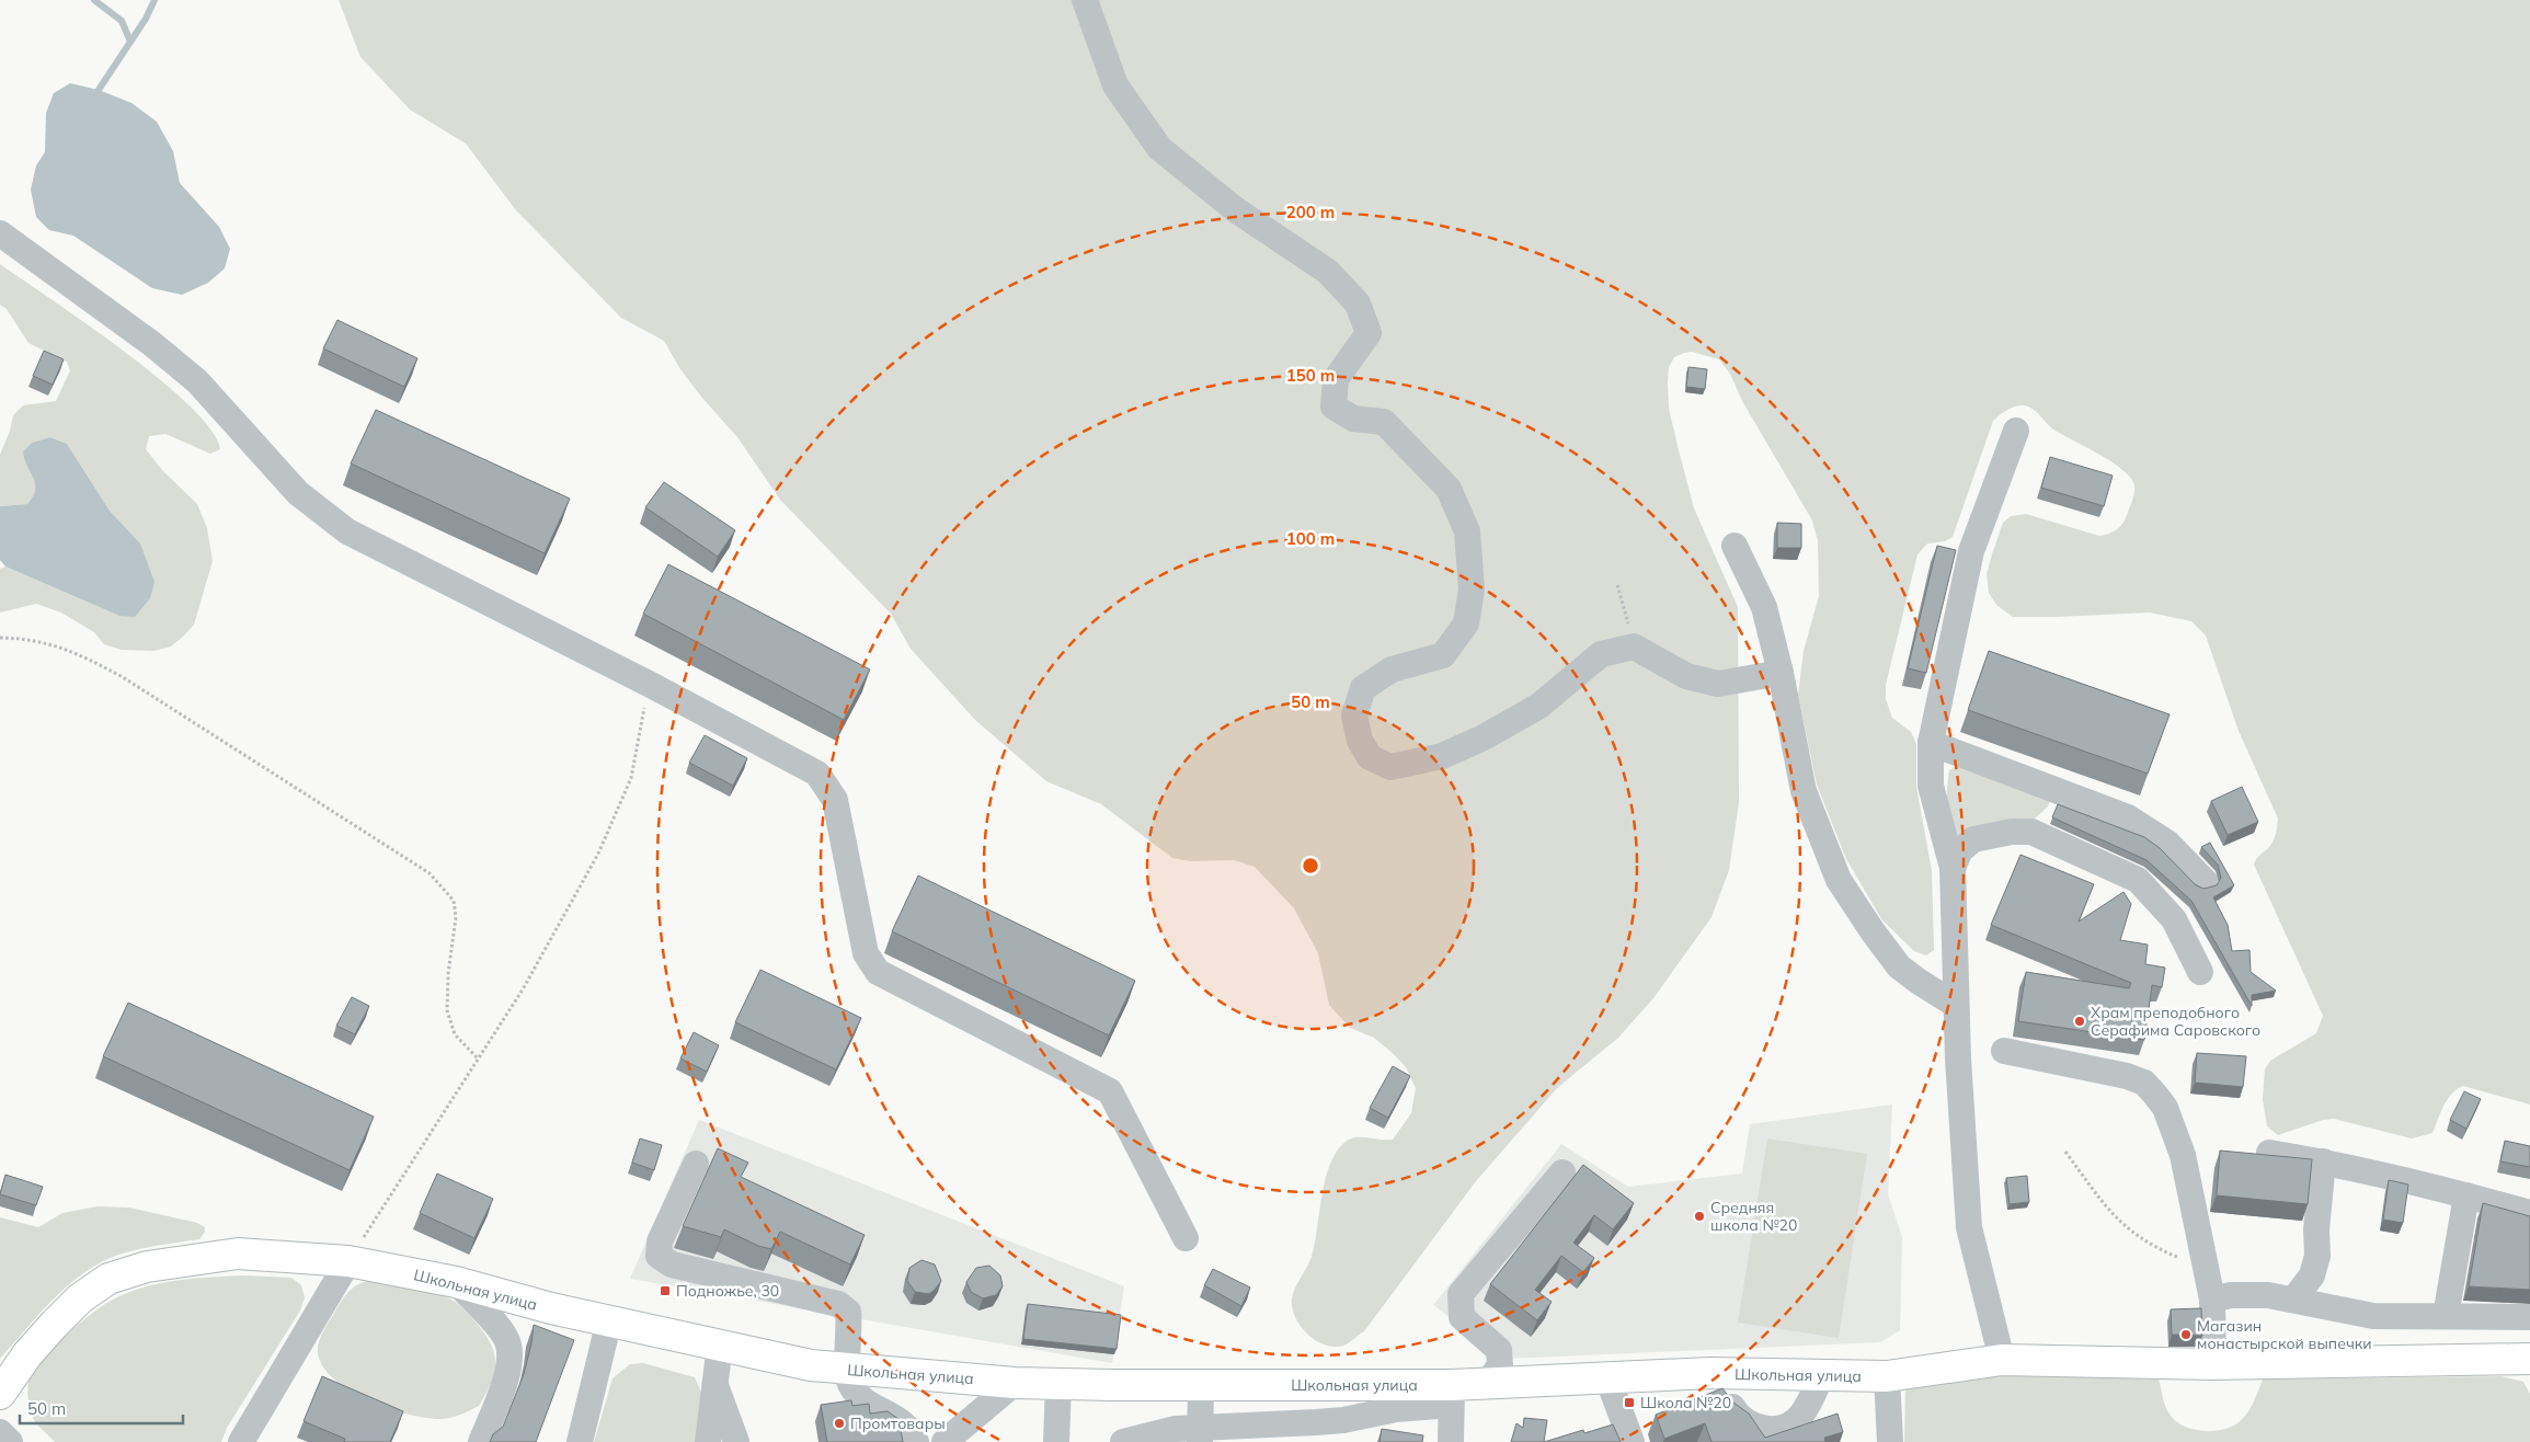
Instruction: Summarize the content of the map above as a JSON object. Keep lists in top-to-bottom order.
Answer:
{
  "streets": {
    "main road": ["Школьная улица"]
  },
  "places": {
    "other": [
      "Храм преподобного Серафима Саровского",
      "Средняя школа №20",
      "Магазин монастырской выпечки",
      "Промтовары"
    ],
    "transit": ["Подножье, 30", "Школа №20"]
  },
  "scale_bar": "50 m",
  "rings": [
    "200 m",
    "150 m",
    "100 m",
    "50 m"
  ]
}
